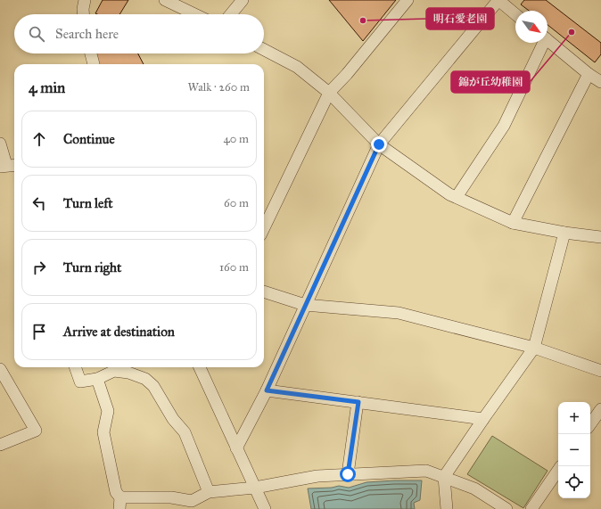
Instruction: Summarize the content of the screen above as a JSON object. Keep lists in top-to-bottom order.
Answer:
{
  "places": ["明石愛老園", "錦が丘幼稚園"],
  "north": "bottom right",
  "page": {
    "search": "Search here",
    "heading": ["4 min", "Walk · 260 m"],
    "list": [
      ["Continue", "40 m"],
      ["Turn left", "60 m"],
      ["Turn right", "160 m"],
      "Arrive at destination"
    ],
    "map_buttons": ["+", "−"]
  }
}
